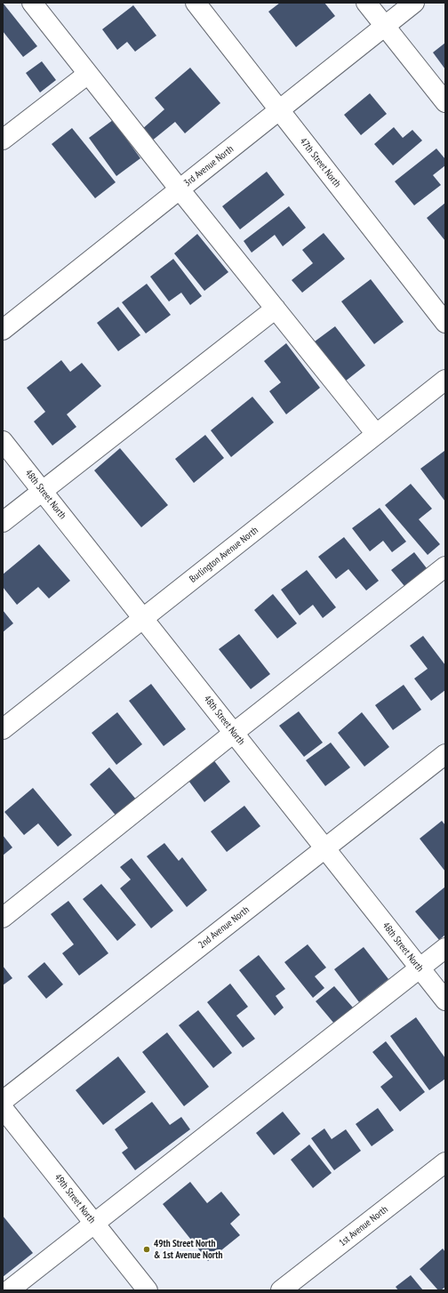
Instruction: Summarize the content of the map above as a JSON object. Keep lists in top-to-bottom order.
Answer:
{
  "streets": {
    "street": [
      "47th Street North",
      "3rd Avenue North",
      "48th Street North",
      "Burlington Avenue North",
      "2nd Avenue North",
      "49th Street North",
      "1st Avenue North"
    ]
  },
  "crossings": [
    ["47th Street North", "3rd Avenue North"],
    ["48th Street North", "Burlington Avenue North"],
    ["48th Street North", "2nd Avenue North"]
  ],
  "places": ["49th Street North & 1st Avenue North"]
}
